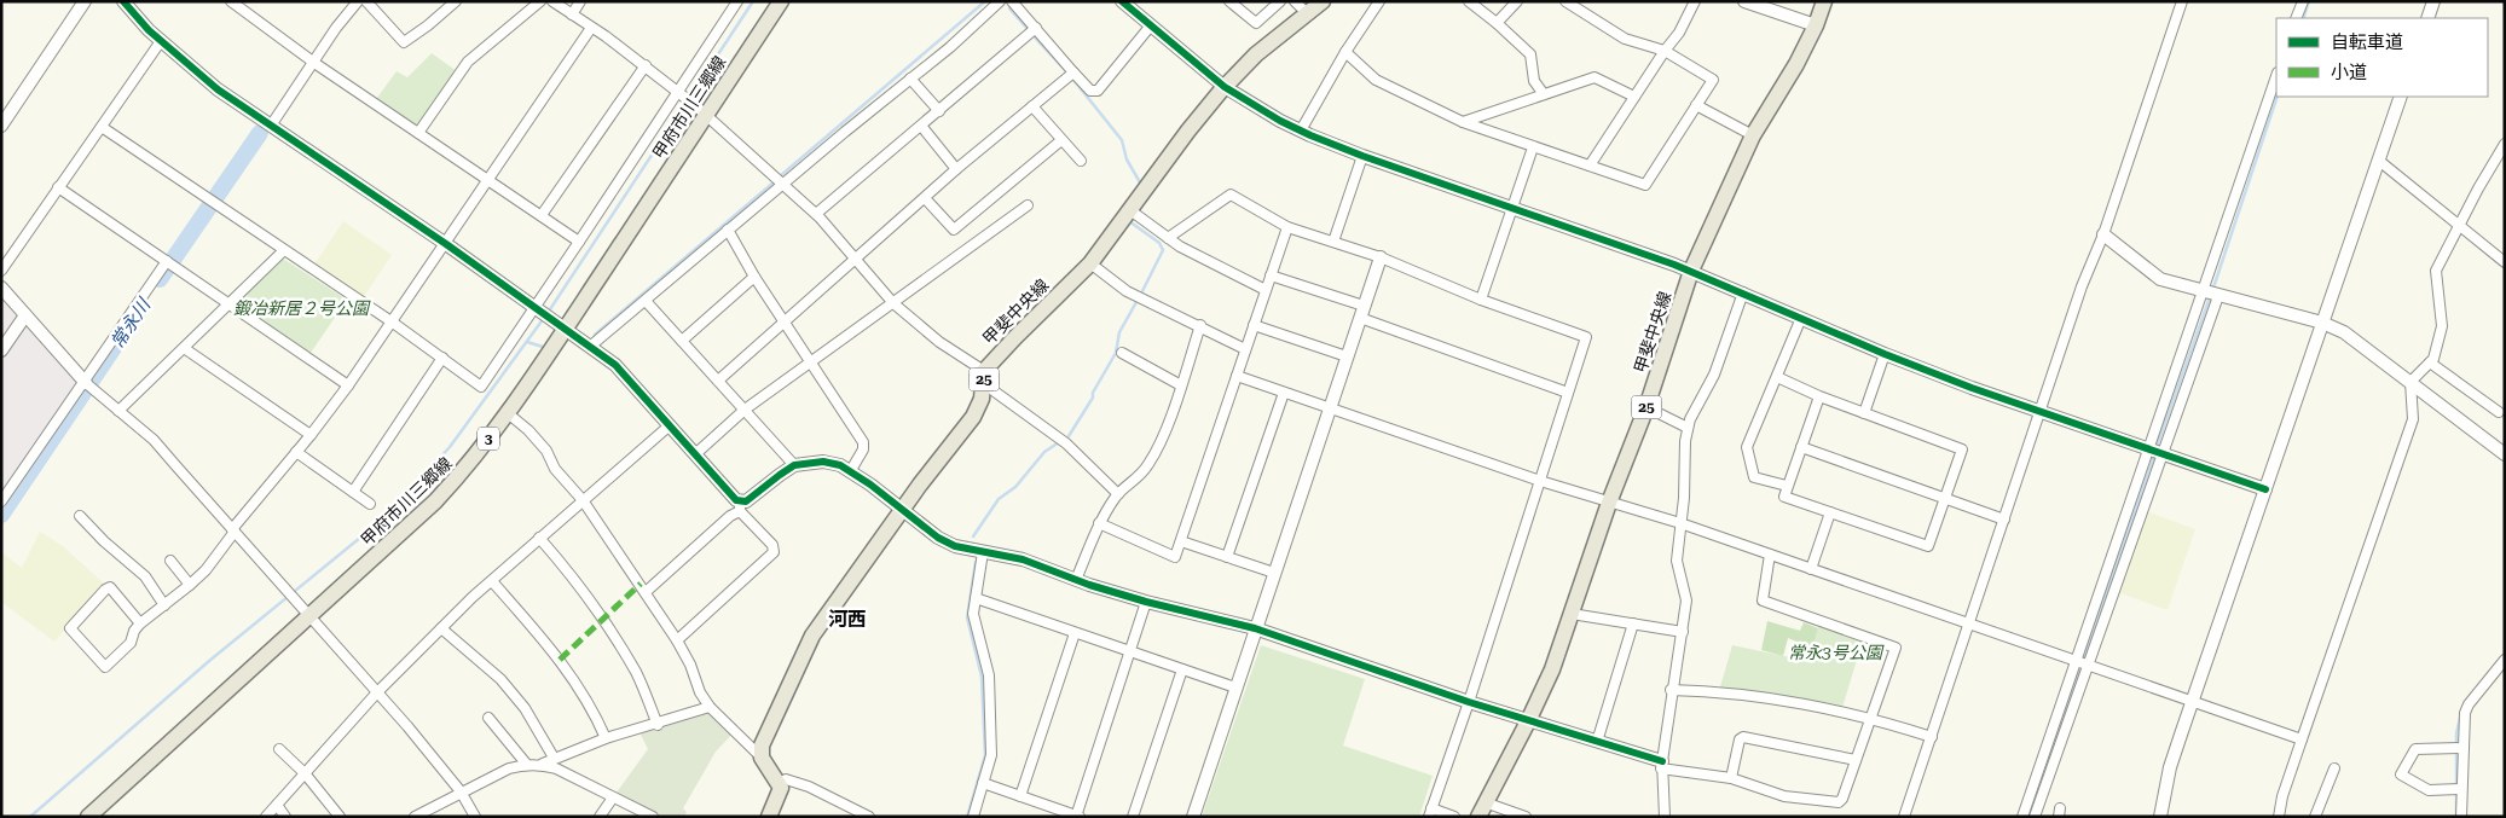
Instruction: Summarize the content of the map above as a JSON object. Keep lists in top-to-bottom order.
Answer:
{
  "streets": {
    "main road": [
      "甲府市川三郷線",
      "甲斐中央線",
      "25",
      "3"
    ]
  },
  "districts": ["河西"],
  "water": ["常永川"],
  "parks": ["鍛冶新居２号公園", "常永3号公園"],
  "legend": ["自転車道", "小道"]
}
